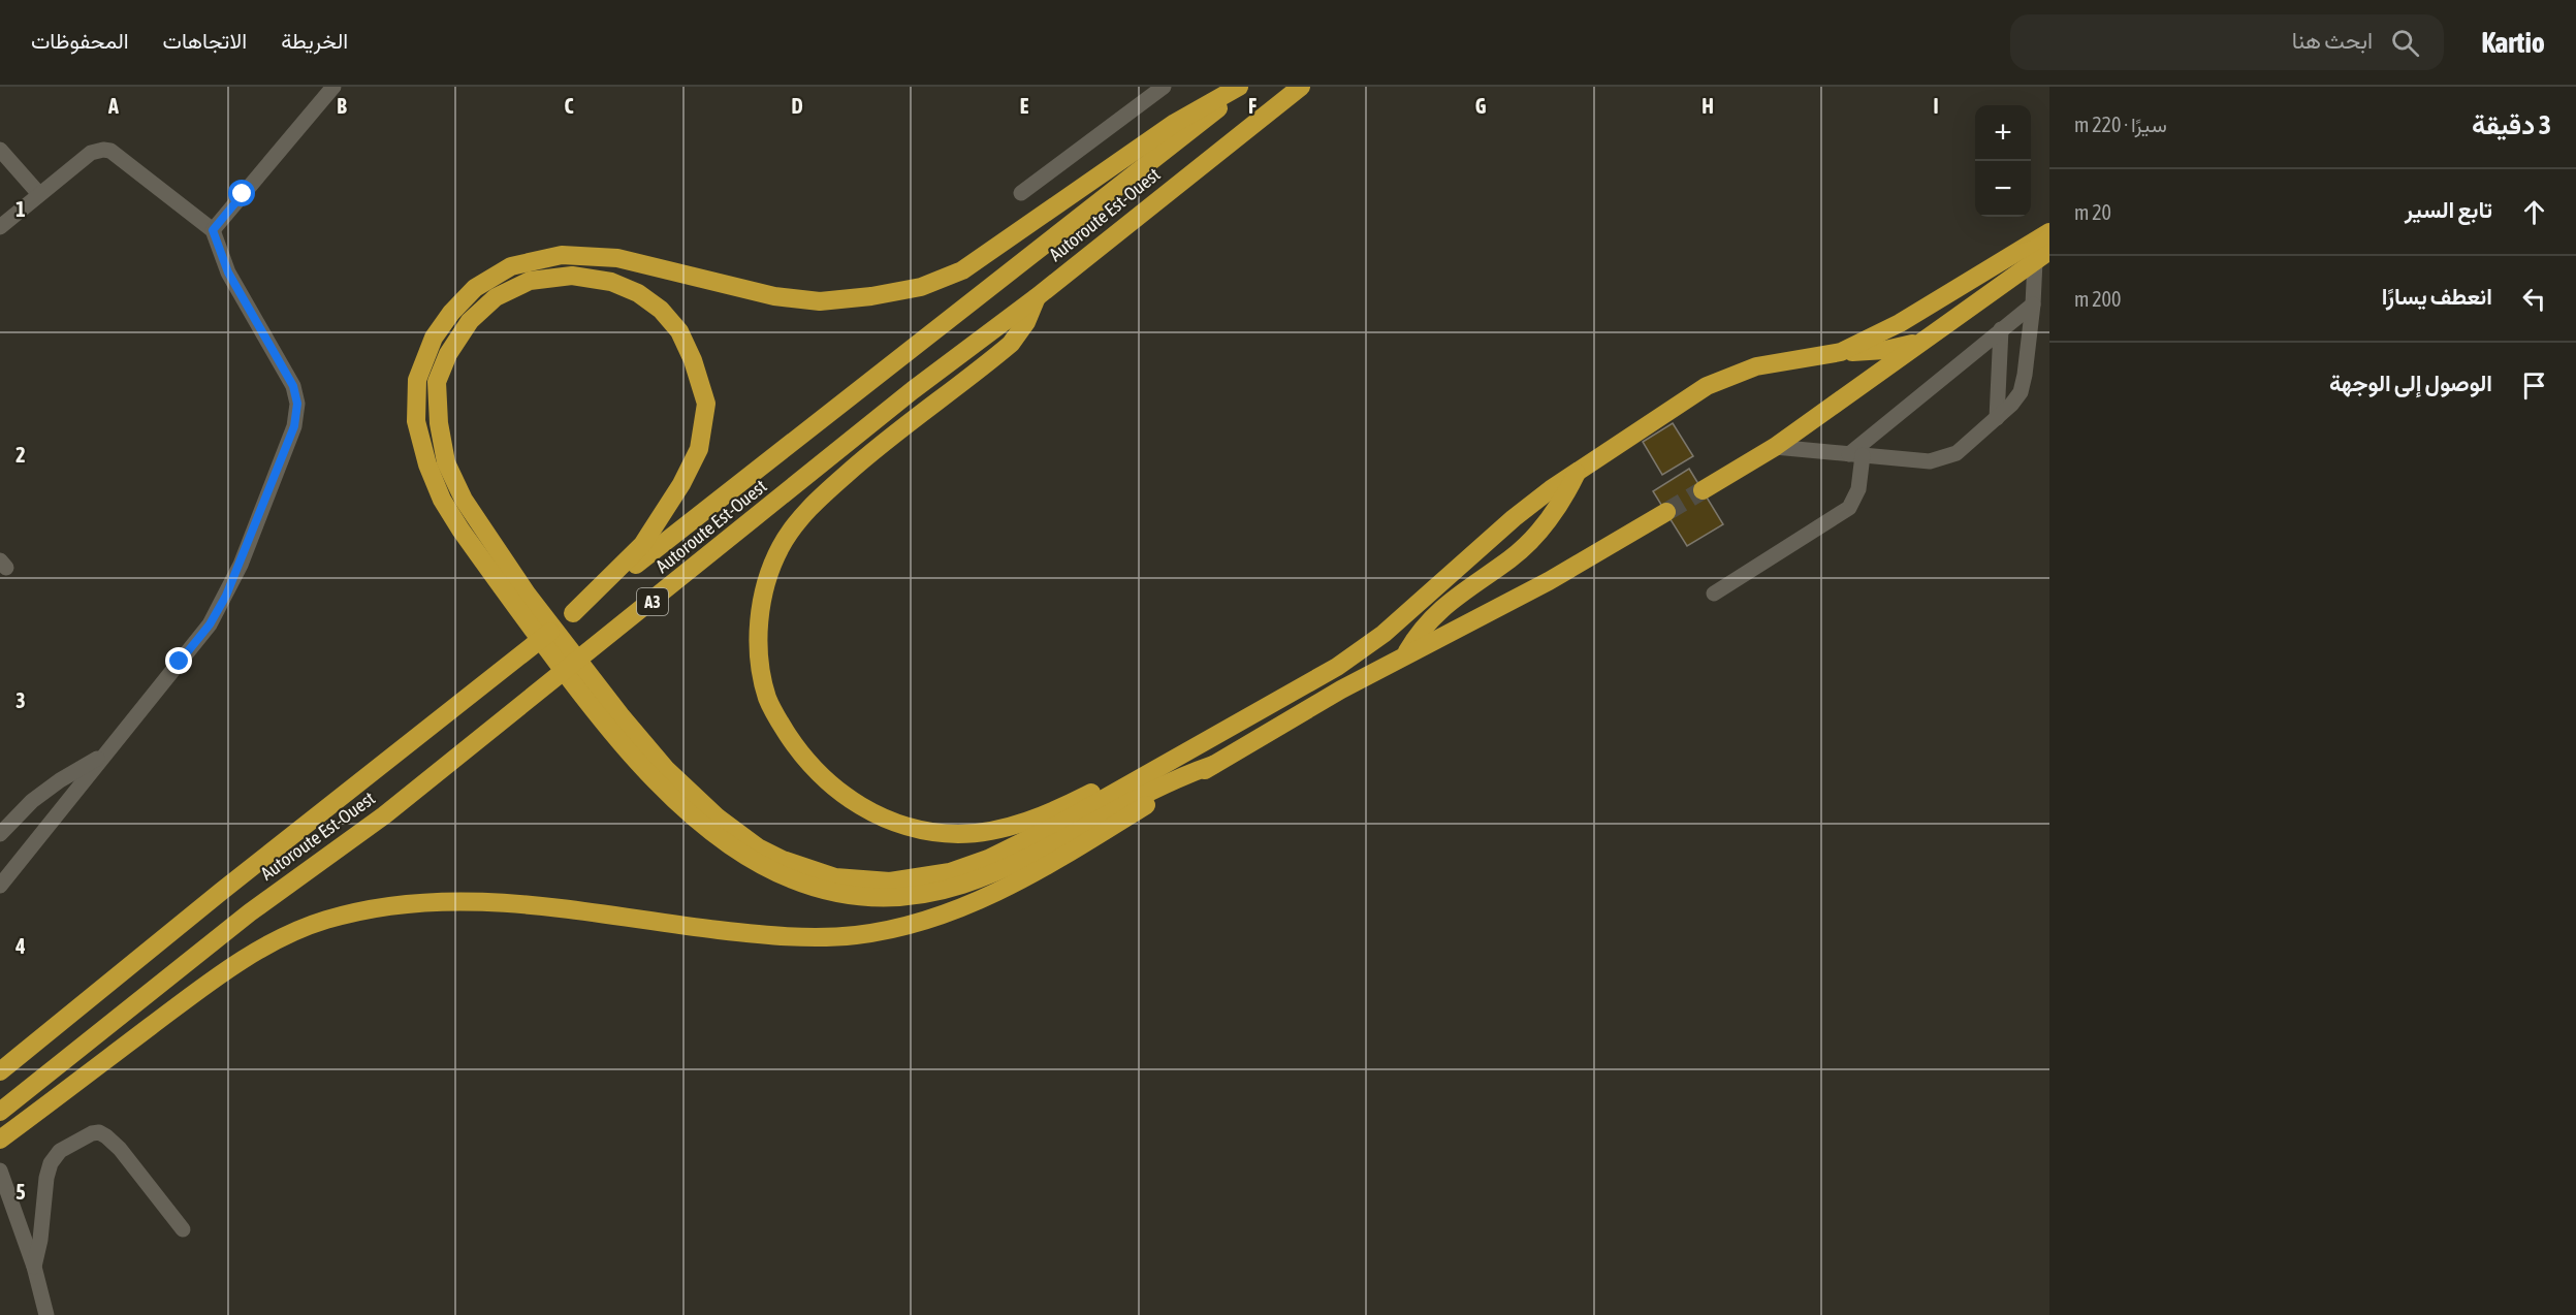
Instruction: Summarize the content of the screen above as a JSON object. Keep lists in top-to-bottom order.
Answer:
{
  "streets": {
    "highway": ["Autoroute Est-Ouest", "A3"]
  },
  "page": {
    "header": "Kartio",
    "search": "ابحث هنا",
    "nav": ["الخريطة", "الاتجاهات", "المحفوظات"],
    "heading": ["3 دقيقة", "سيرًا · 220 m"],
    "map_buttons": ["+", "−"],
    "list": [
      ["تابع السير", "20 m"],
      ["انعطف يسارًا", "200 m"],
      "الوصول إلى الوجهة"
    ]
  },
  "grid": {
    "columns": [
      "A",
      "B",
      "C",
      "D",
      "E",
      "F",
      "G",
      "H",
      "I"
    ],
    "rows": [
      "1",
      "2",
      "3",
      "4",
      "5"
    ]
  }
}
